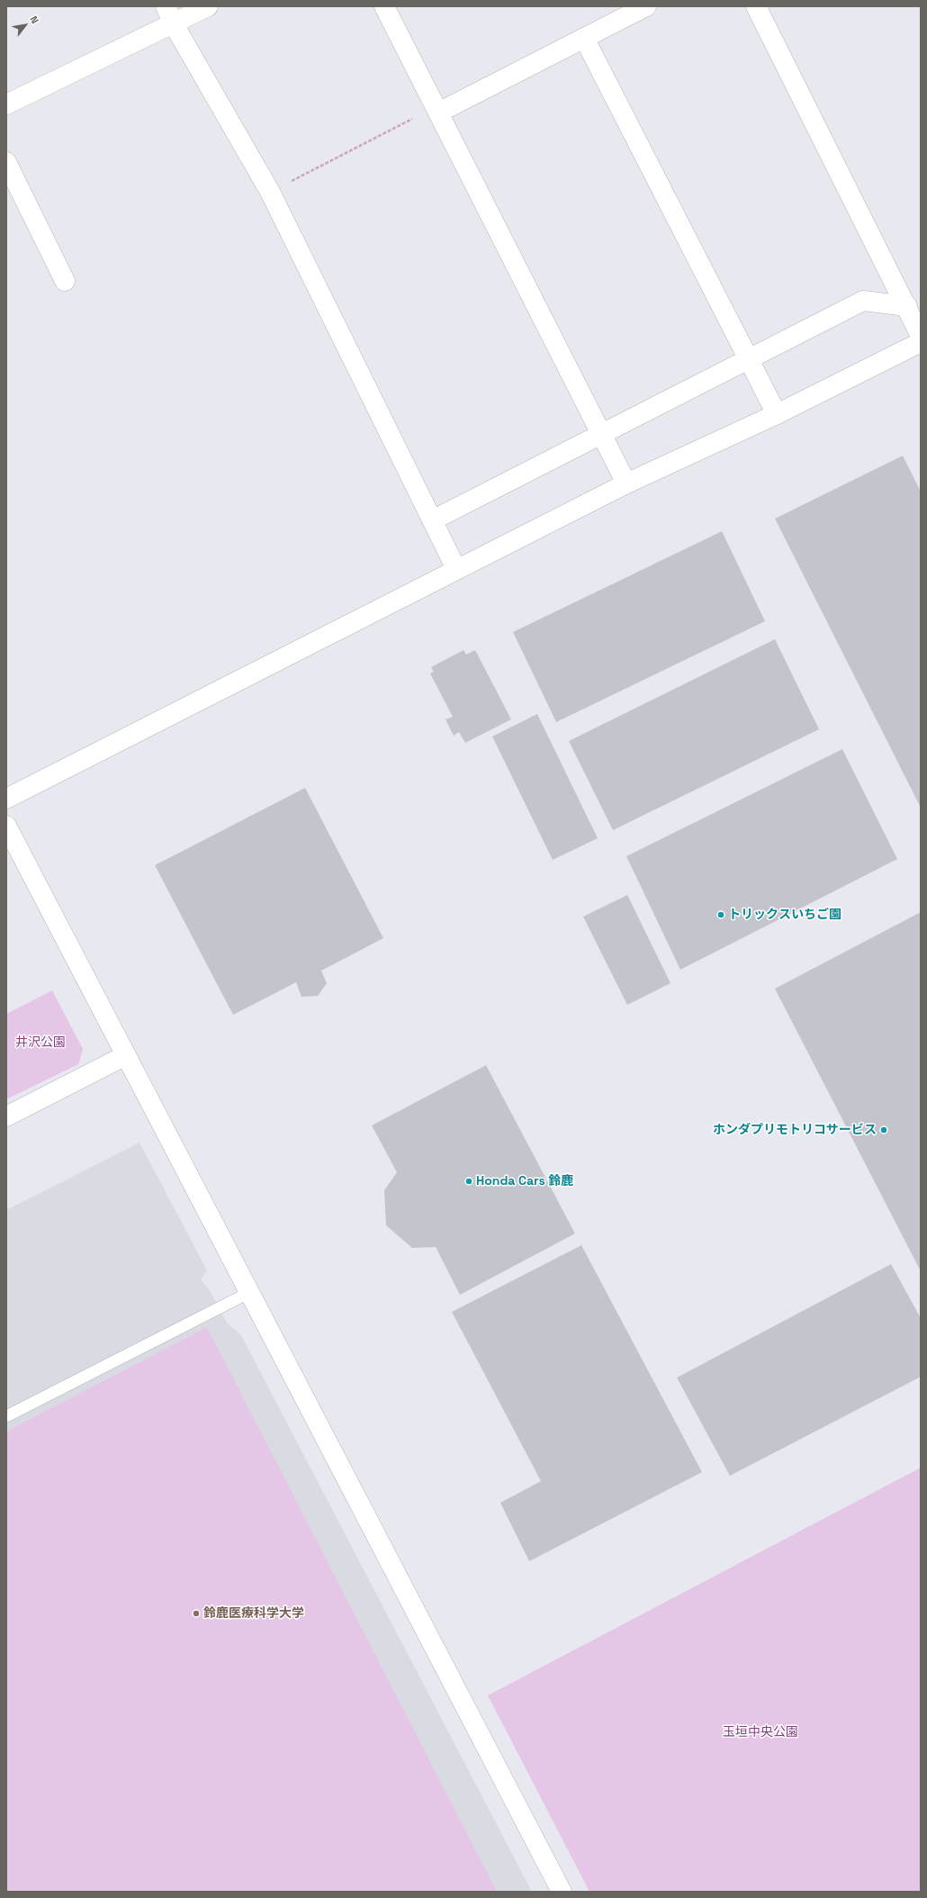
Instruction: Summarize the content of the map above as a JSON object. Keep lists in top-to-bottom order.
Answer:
{
  "parks": ["井沢公園", "玉垣中央公園"],
  "places": [
    "トリックスいちご園",
    "ホンダプリモトリコサービス",
    "Honda Cars 鈴鹿",
    "鈴鹿医療科学大学"
  ],
  "north": "top right"
}
